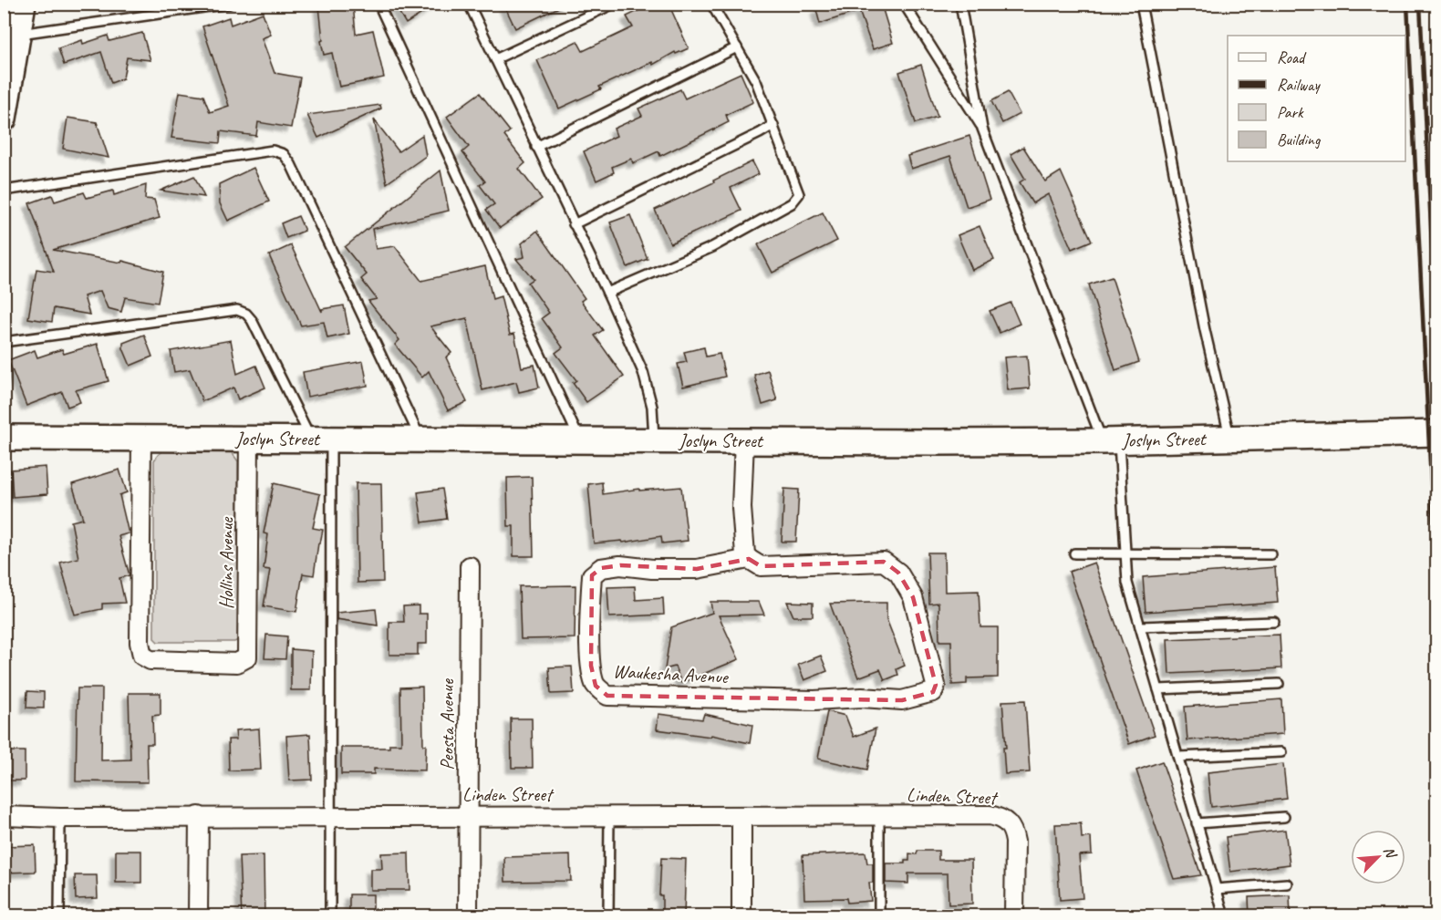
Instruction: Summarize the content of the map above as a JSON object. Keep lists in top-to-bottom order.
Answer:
{
  "streets": {
    "street": [
      "Joslyn Street",
      "Hollins Avenue",
      "Waukesha Avenue",
      "Peosta Avenue",
      "Linden Street"
    ]
  },
  "crossings": [
    ["Joslyn Street", "Hollins Avenue"],
    ["Peosta Avenue", "Linden Street"]
  ],
  "legend": [
    "Road",
    "Railway",
    "Park",
    "Building"
  ],
  "north": "top right"
}
